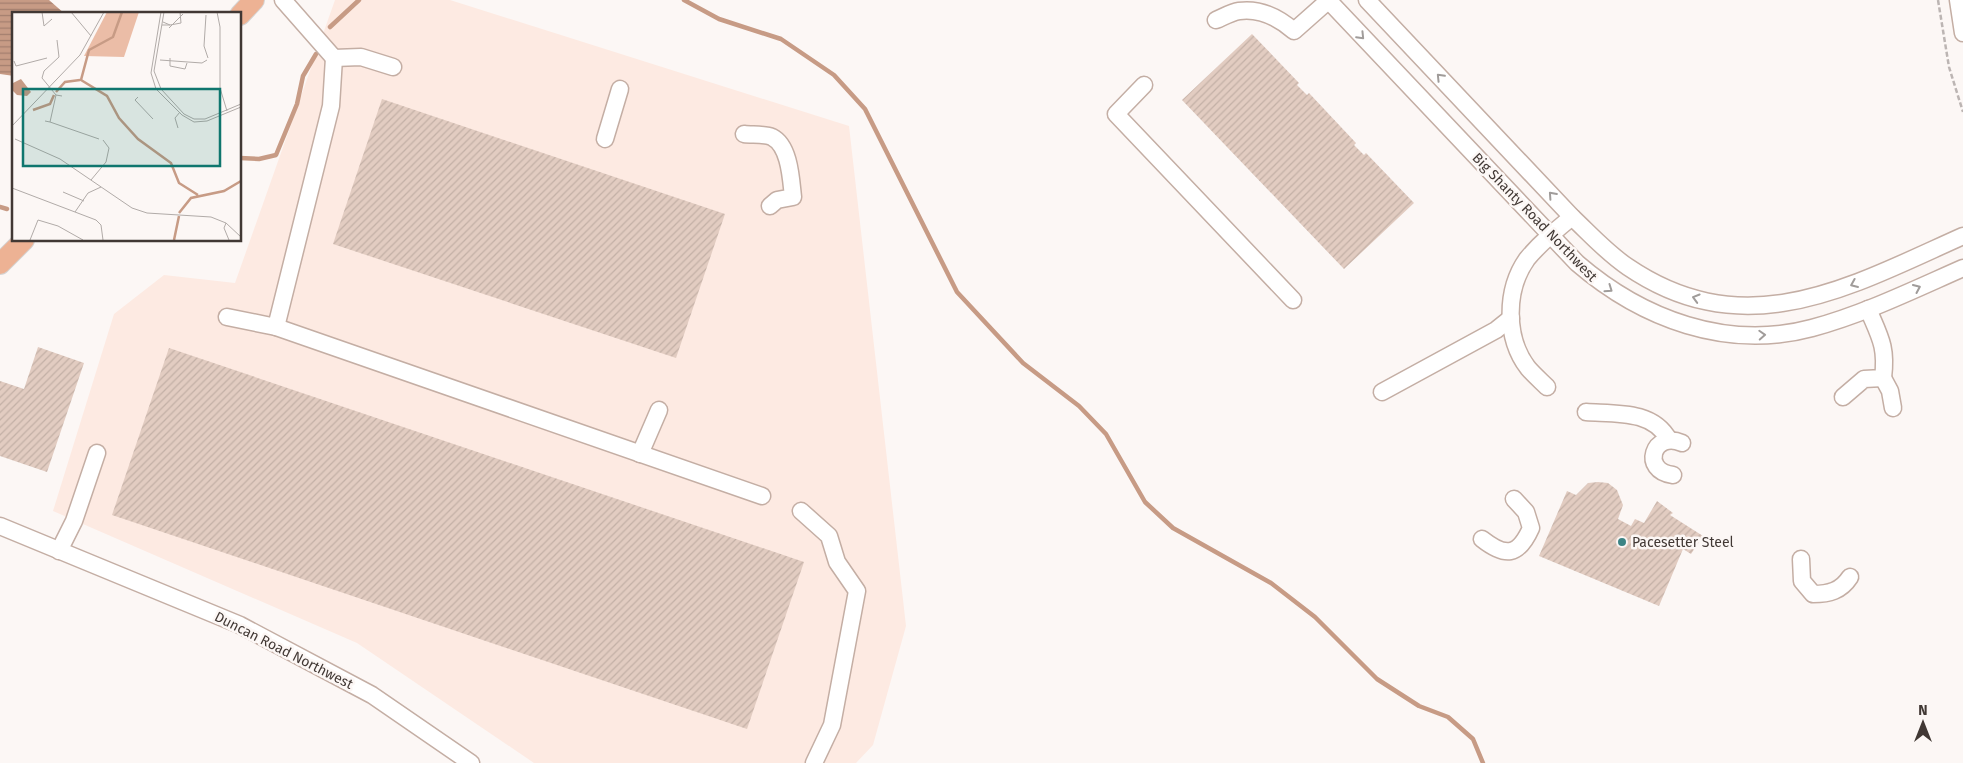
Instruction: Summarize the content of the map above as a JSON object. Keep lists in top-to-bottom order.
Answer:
{
  "streets": {
    "street": ["Big Shanty Road Northwest", "Duncan Road Northwest"]
  },
  "places": ["Pacesetter Steel"],
  "north": "top"
}
